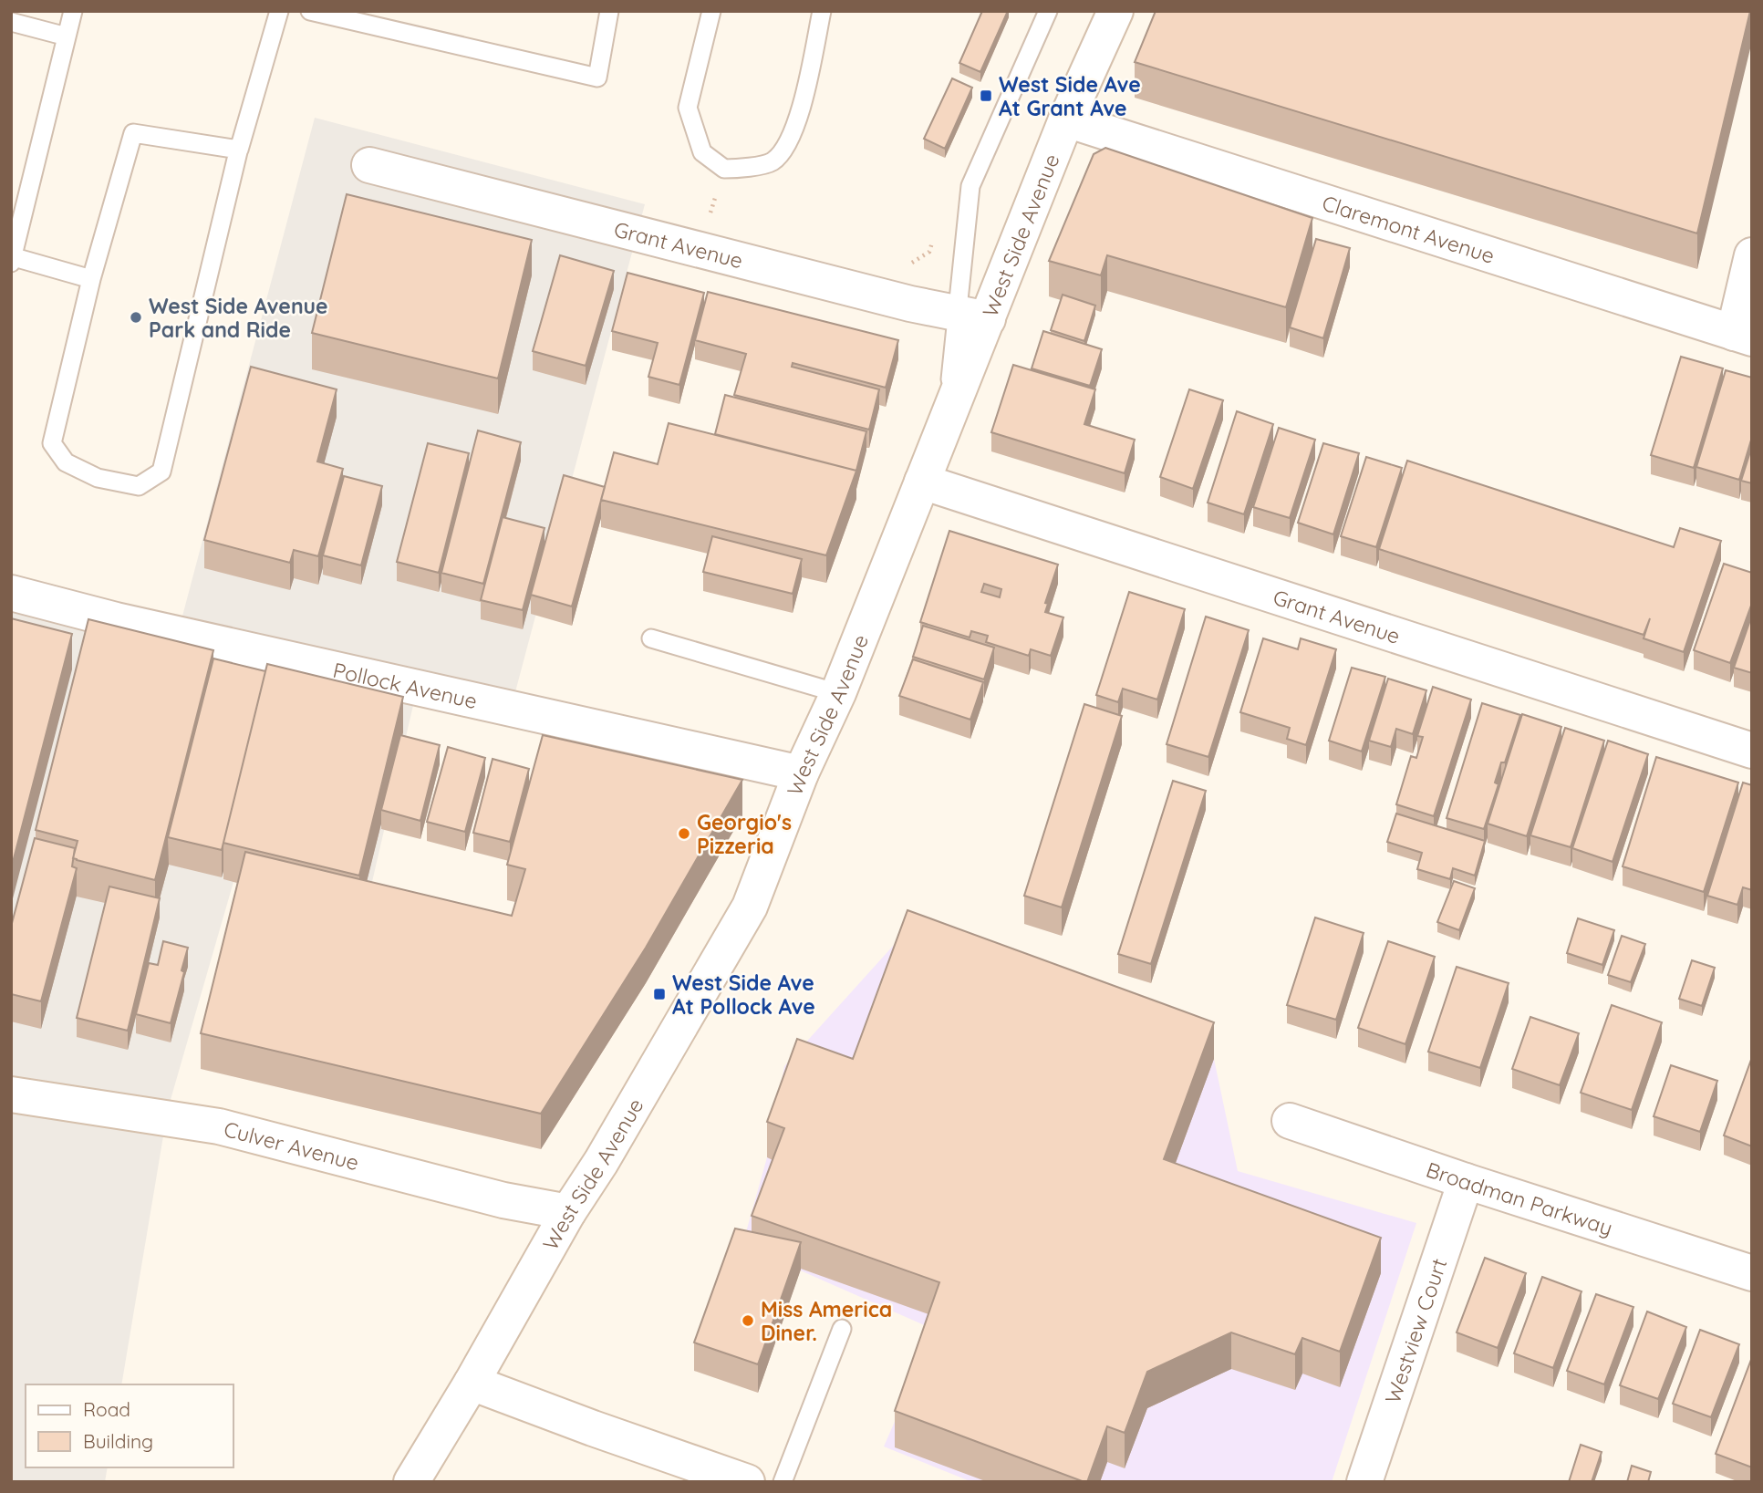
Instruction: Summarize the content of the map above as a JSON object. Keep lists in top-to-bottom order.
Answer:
{
  "streets": {
    "street": [
      "Claremont Avenue",
      "West Side Avenue",
      "Grant Avenue",
      "Pollock Avenue",
      "Culver Avenue",
      "Broadman Parkway",
      "Westview Court"
    ]
  },
  "crossings": [
    ["Claremont Avenue", "West Side Avenue"],
    ["West Side Avenue", "Grant Avenue"],
    ["West Side Avenue", "Pollock Avenue"],
    ["West Side Avenue", "Culver Avenue"],
    ["Broadman Parkway", "Westview Court"]
  ],
  "places": {
    "transit": ["West Side Ave At Grant Ave", "West Side Ave At Pollock Ave"],
    "other": ["West Side Avenue Park and Ride", "Georgio's Pizzeria", "Miss America Diner."]
  },
  "legend": ["Road", "Building"]
}
